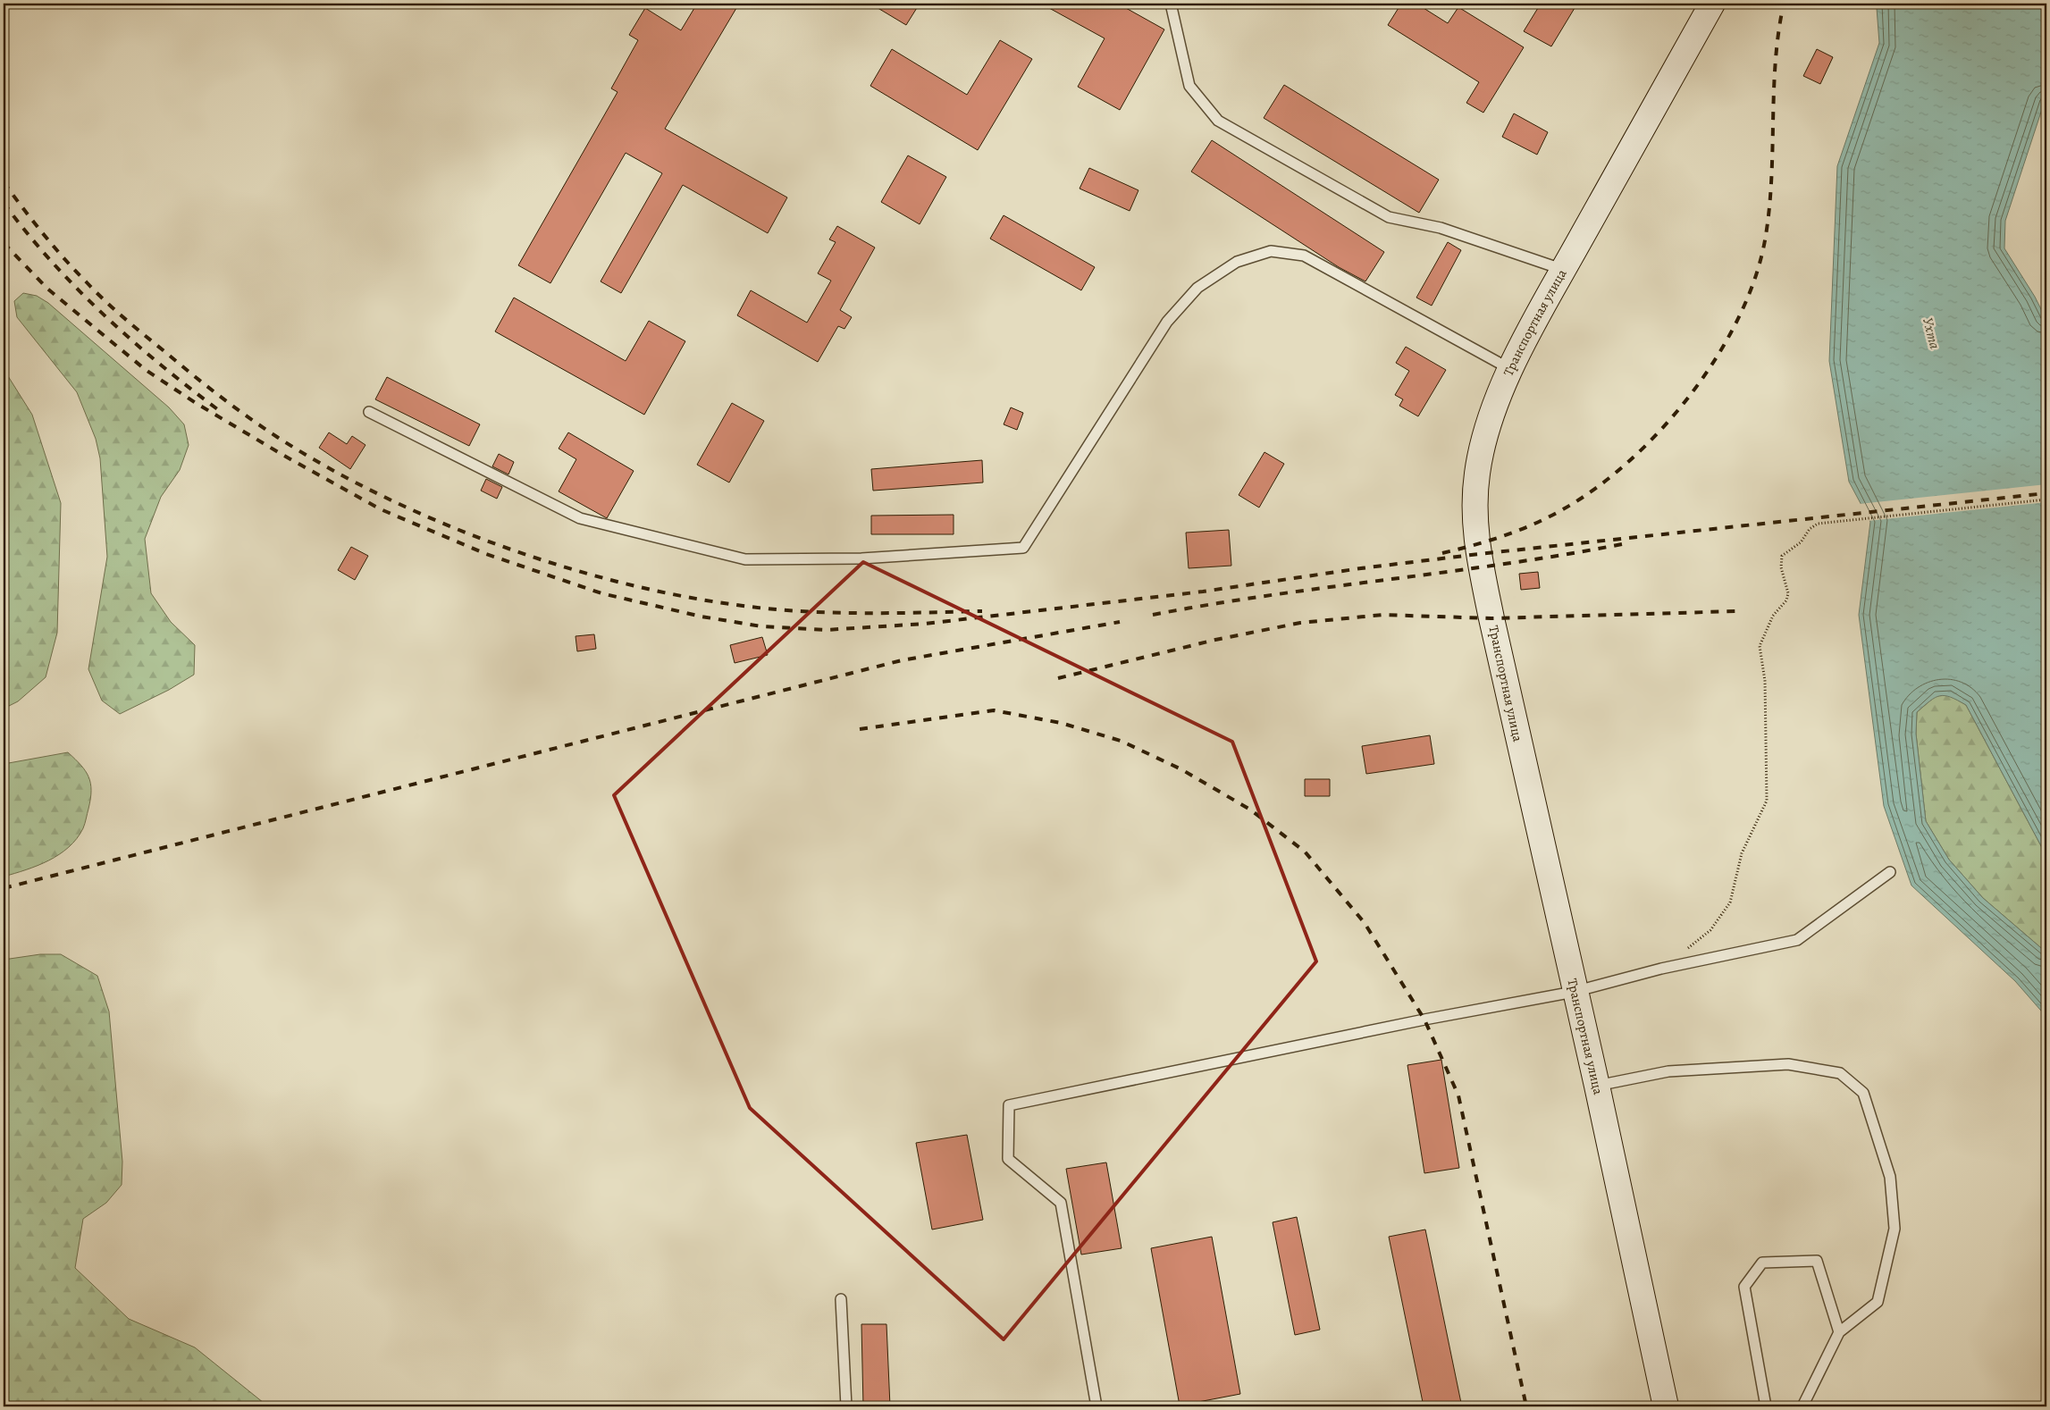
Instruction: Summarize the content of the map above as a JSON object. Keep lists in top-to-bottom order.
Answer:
{
  "streets": {
    "street": ["Транспортная улица"]
  },
  "water": ["Ухта"]
}
